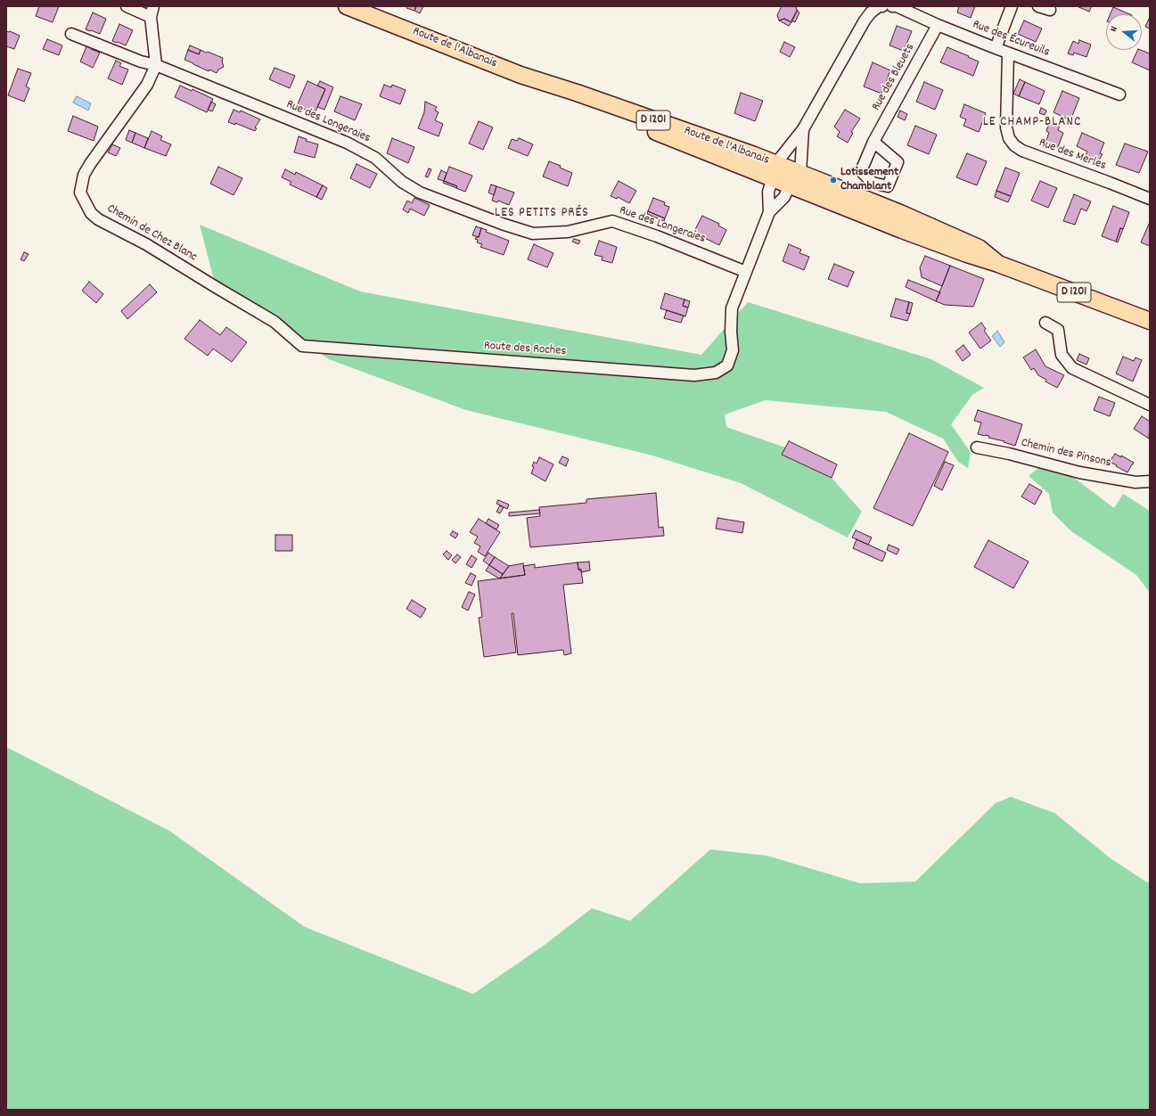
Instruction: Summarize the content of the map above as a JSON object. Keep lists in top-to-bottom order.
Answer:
{
  "streets": {
    "main road": ["Route de l'Albanais", "D 1201"],
    "street": [
      "Rue des Écureuils",
      "Rue des Bleuets",
      "Rue des Longeraies",
      "Rue des Merles",
      "Chemin de Chez Blanc",
      "Route des Roches",
      "Chemin des Pinsons"
    ]
  },
  "crossings": [
    ["Rue des Écureuils", "Rue des Bleuets"],
    ["Rue des Écureuils", "Rue des Merles"],
    ["Rue des Longeraies", "Chemin de Chez Blanc"],
    ["Rue des Longeraies", "Route des Roches"],
    ["Chemin de Chez Blanc", "Route des Roches"]
  ],
  "districts": ["LE CHAMP-BLANC", "LES PETITS PRÉS"],
  "places": ["Lotissement Chamblant"],
  "north": "left"
}
